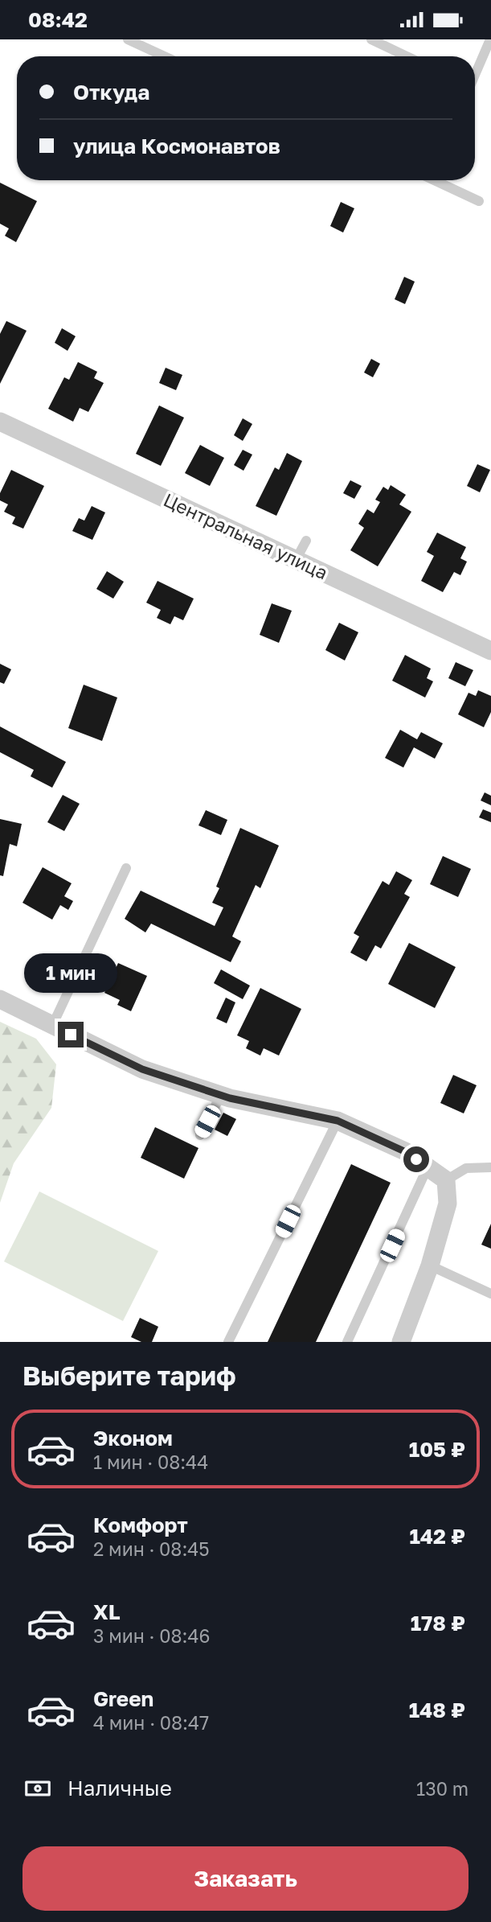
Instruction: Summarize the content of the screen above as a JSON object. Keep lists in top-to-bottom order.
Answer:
{
  "streets": {
    "street": ["Центральная улица"]
  },
  "page": {
    "status": "08:42",
    "banner": ["Откуда", "улица Космонавтов"],
    "bubble": "1 мин",
    "heading": "Выберите тариф",
    "list": [
      {
        "name": "Эконом",
        "note": "1 мин · 08:44",
        "value": "105 ₽"
      },
      {
        "name": "Комфорт",
        "note": "2 мин · 08:45",
        "value": "142 ₽"
      },
      {
        "name": "XL",
        "note": "3 мин · 08:46",
        "value": "178 ₽"
      },
      {
        "name": "Green",
        "note": "4 мин · 08:47",
        "value": "148 ₽"
      }
    ],
    "pay": ["Наличные", "130 m"],
    "buttons": "Заказать"
  }
}
